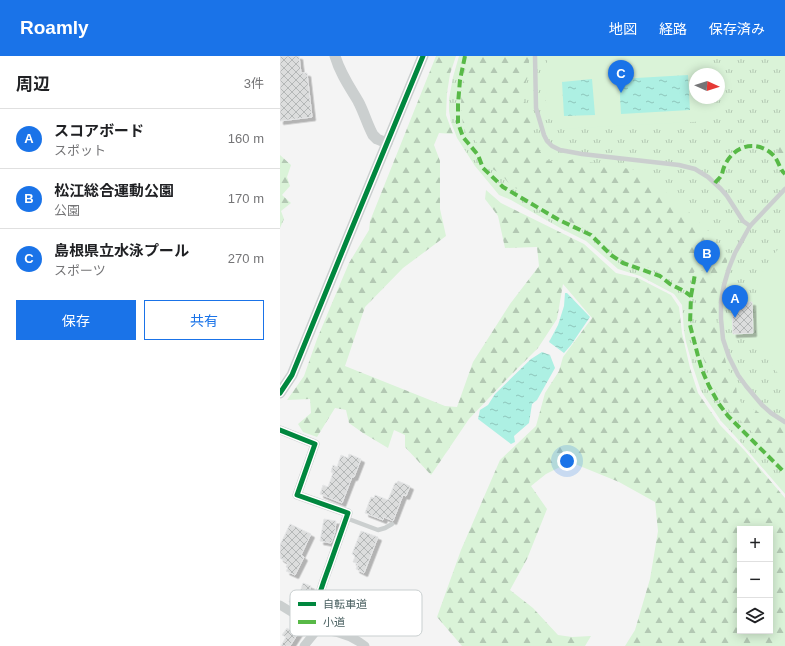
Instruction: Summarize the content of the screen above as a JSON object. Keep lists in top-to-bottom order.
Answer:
{
  "legend": ["自転車道", "小道"],
  "north": "right",
  "page": {
    "header": "Roamly",
    "nav": ["地図", "経路", "保存済み"],
    "heading": ["周辺", "3件"],
    "pins": ["C", "B", "A"],
    "list": [
      {
        "mark": "A",
        "name": "スコアボード",
        "note": "スポット",
        "value": "160 m"
      },
      {
        "mark": "B",
        "name": "松江総合運動公園",
        "note": "公園",
        "value": "170 m"
      },
      {
        "mark": "C",
        "name": "島根県立水泳プール",
        "note": "スポーツ",
        "value": "270 m"
      }
    ],
    "buttons": ["保存", "共有"],
    "map_buttons": ["+", "−"]
  }
}
